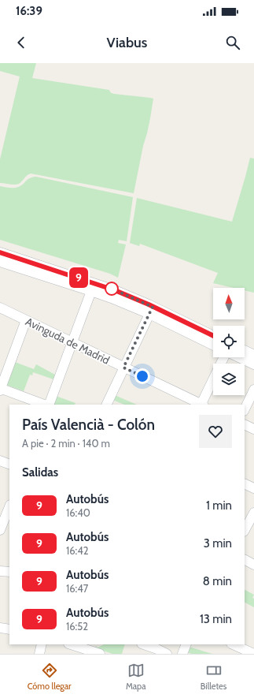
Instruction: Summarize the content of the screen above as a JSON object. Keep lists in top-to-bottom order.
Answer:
{
  "streets": {
    "street": ["Avinguda de Madrid"]
  },
  "lines": ["bus line 9"],
  "north": "top",
  "page": {
    "status": "16:39",
    "header": "Viabus",
    "on_map": "9",
    "heading": [
      ["País Valencià - Colón", "A pie · 2 min · 140 m"],
      "Salidas"
    ],
    "list": [
      {
        "mark": "9",
        "name": "Autobús",
        "note": "16:40",
        "value": "1 min"
      },
      {
        "mark": "9",
        "name": "Autobús",
        "note": "16:42",
        "value": "3 min"
      },
      {
        "mark": "9",
        "name": "Autobús",
        "note": "16:47",
        "value": "8 min"
      },
      {
        "mark": "9",
        "name": "Autobús",
        "note": "16:52",
        "value": "13 min"
      }
    ],
    "tabs": ["Cómo llegar", "Mapa", "Billetes"]
  }
}
